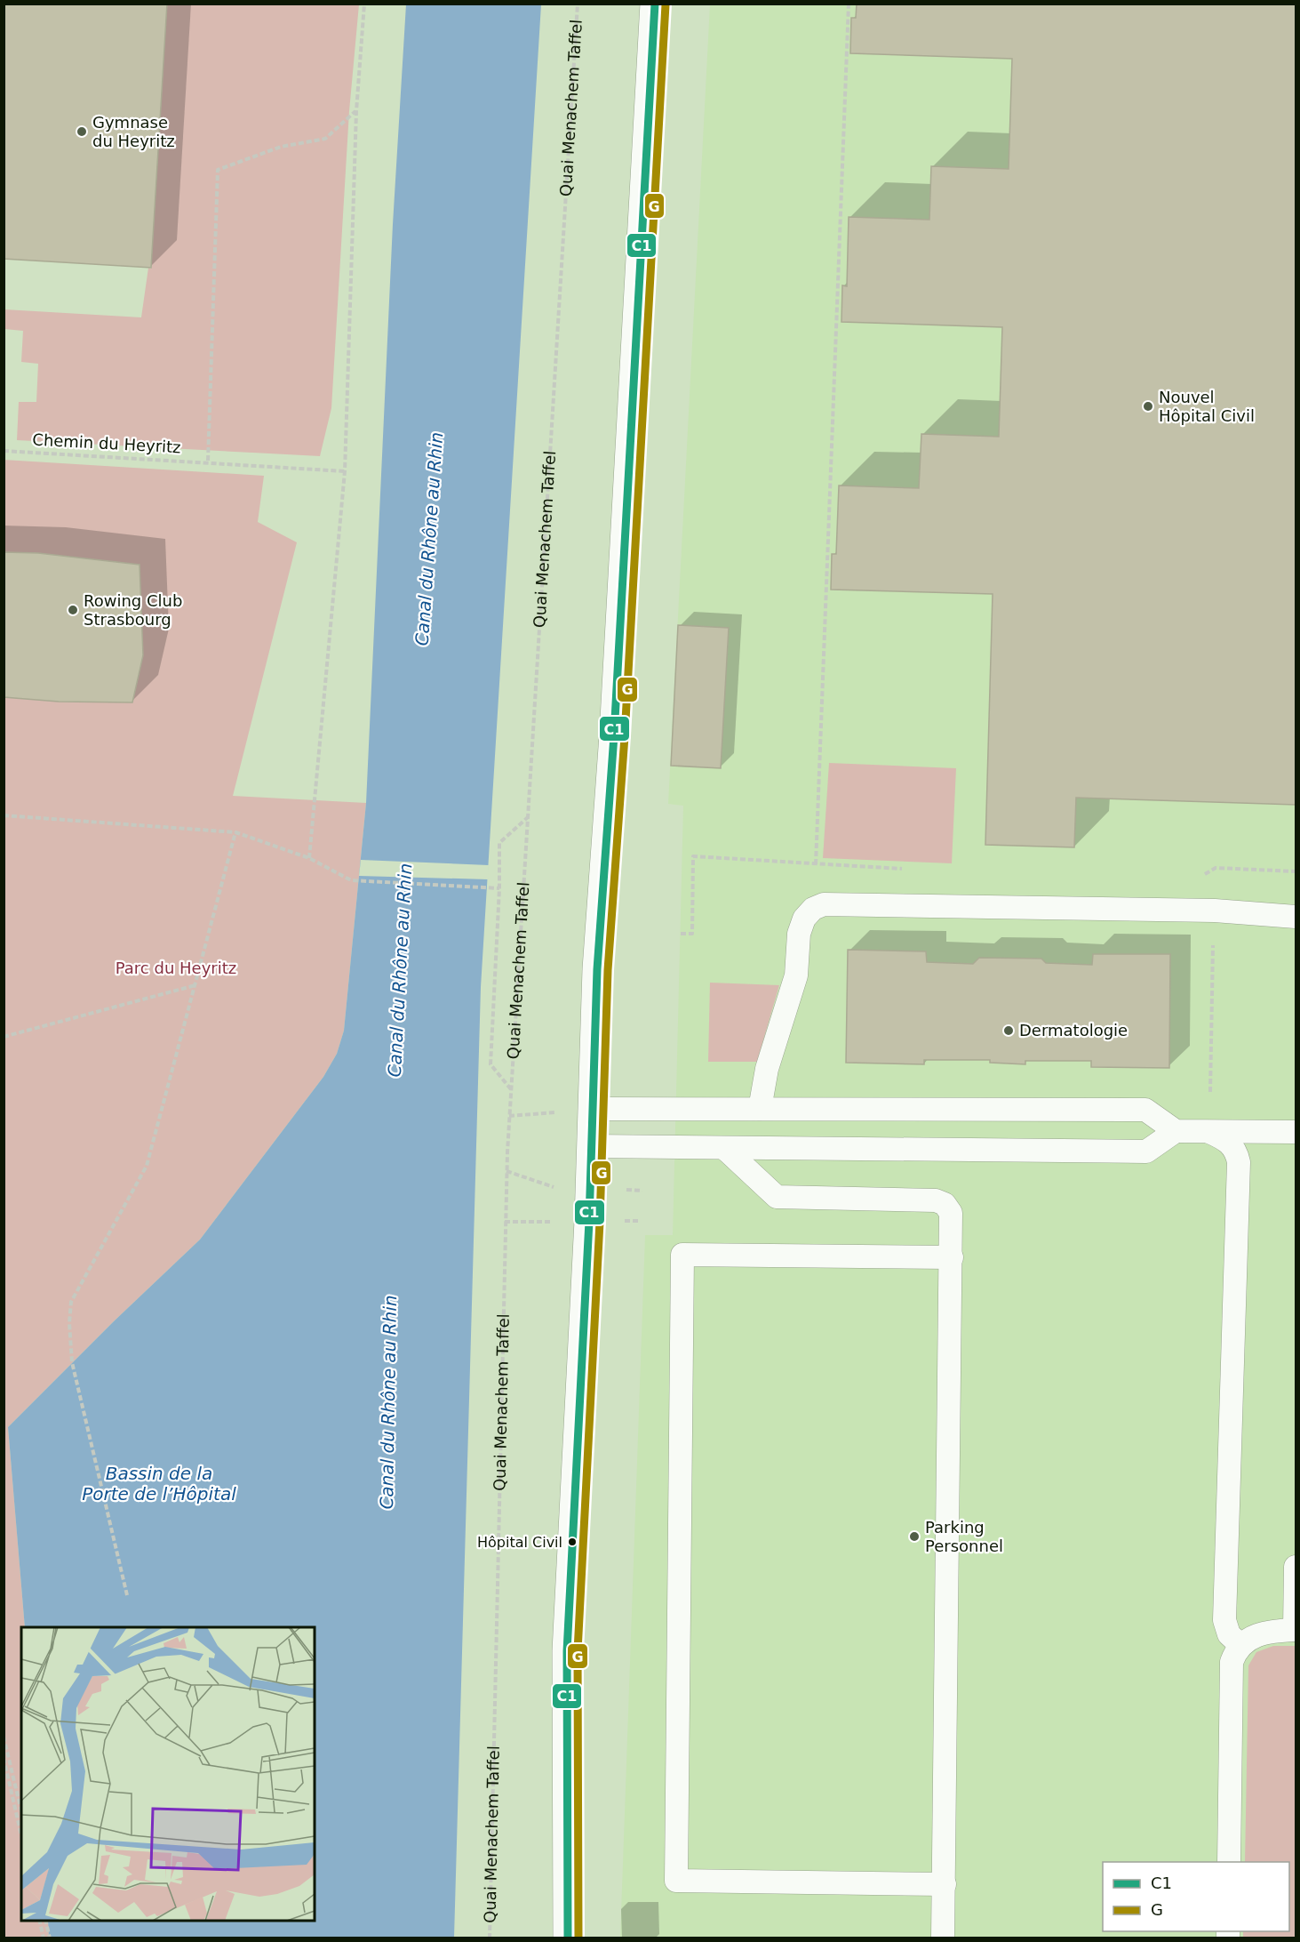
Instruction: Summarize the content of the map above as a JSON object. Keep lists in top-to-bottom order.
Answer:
{
  "streets": {
    "path": ["Quai Menachem Taffel", "Chemin du Heyritz"]
  },
  "water": ["Canal du Rhône au Rhin", "Bassin de la Porte de l’Hôpital"],
  "parks": ["Parc du Heyritz"],
  "places": [
    "Gymnase du Heyritz",
    "Nouvel Hôpital Civil",
    "Rowing Club Strasbourg",
    "Dermatologie",
    "Parking Personnel",
    "Hôpital Civil"
  ],
  "lines": ["transit line C1", "transit line G"],
  "legend": ["C1", "G"]
}
